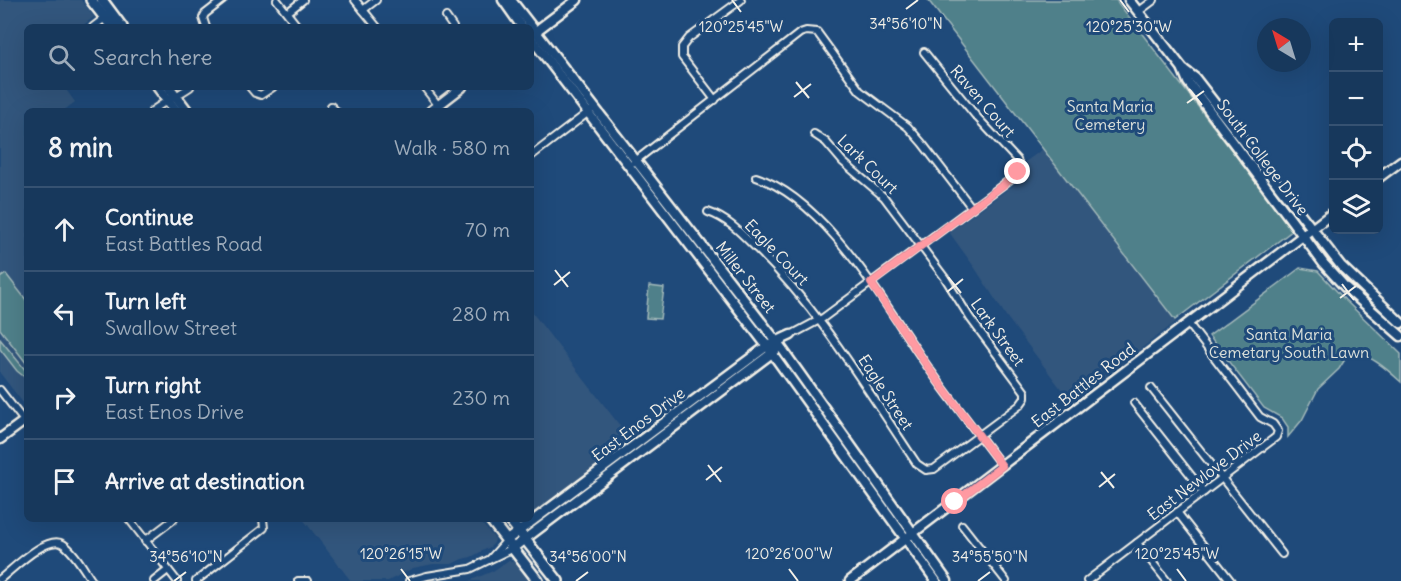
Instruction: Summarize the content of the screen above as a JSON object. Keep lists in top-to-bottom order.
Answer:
{
  "streets": {
    "street": [
      "Raven Court",
      "South College Drive",
      "Lark Court",
      "Eagle Court",
      "Miller Street",
      "Lark Street",
      "East Battles Road",
      "Eagle Street",
      "East Enos Drive",
      "East Newlove Drive"
    ]
  },
  "crossings": [
    ["Raven Court", "East Enos Drive"],
    ["South College Drive", "East Battles Road"],
    ["Lark Court", "Lark Street"],
    ["Lark Court", "East Enos Drive"],
    ["Eagle Court", "Eagle Street"],
    ["Eagle Court", "East Enos Drive"],
    ["Miller Street", "East Battles Road"],
    ["Miller Street", "East Enos Drive"],
    ["Lark Street", "Eagle Street"],
    ["Lark Street", "East Enos Drive"],
    ["East Battles Road", "East Newlove Drive"],
    ["Eagle Street", "East Enos Drive"]
  ],
  "parks": ["Santa Maria Cemetery", "Santa Maria Cemetary South Lawn"],
  "north": "top left",
  "page": {
    "map_buttons": ["+", "−"],
    "search": "Search here",
    "heading": ["8 min", "Walk · 580 m"],
    "list": [
      ["Continue", "East Battles Road", "70 m"],
      ["Turn left", "Swallow Street", "280 m"],
      ["Turn right", "East Enos Drive", "230 m"],
      "Arrive at destination"
    ]
  },
  "coordinates": [
    "34°56'10\"N",
    "120°25'45\"W",
    "120°25'30\"W",
    "120°26'15\"W",
    "120°26'00\"W",
    "34°56'00\"N",
    "34°55'50\"N"
  ]
}
